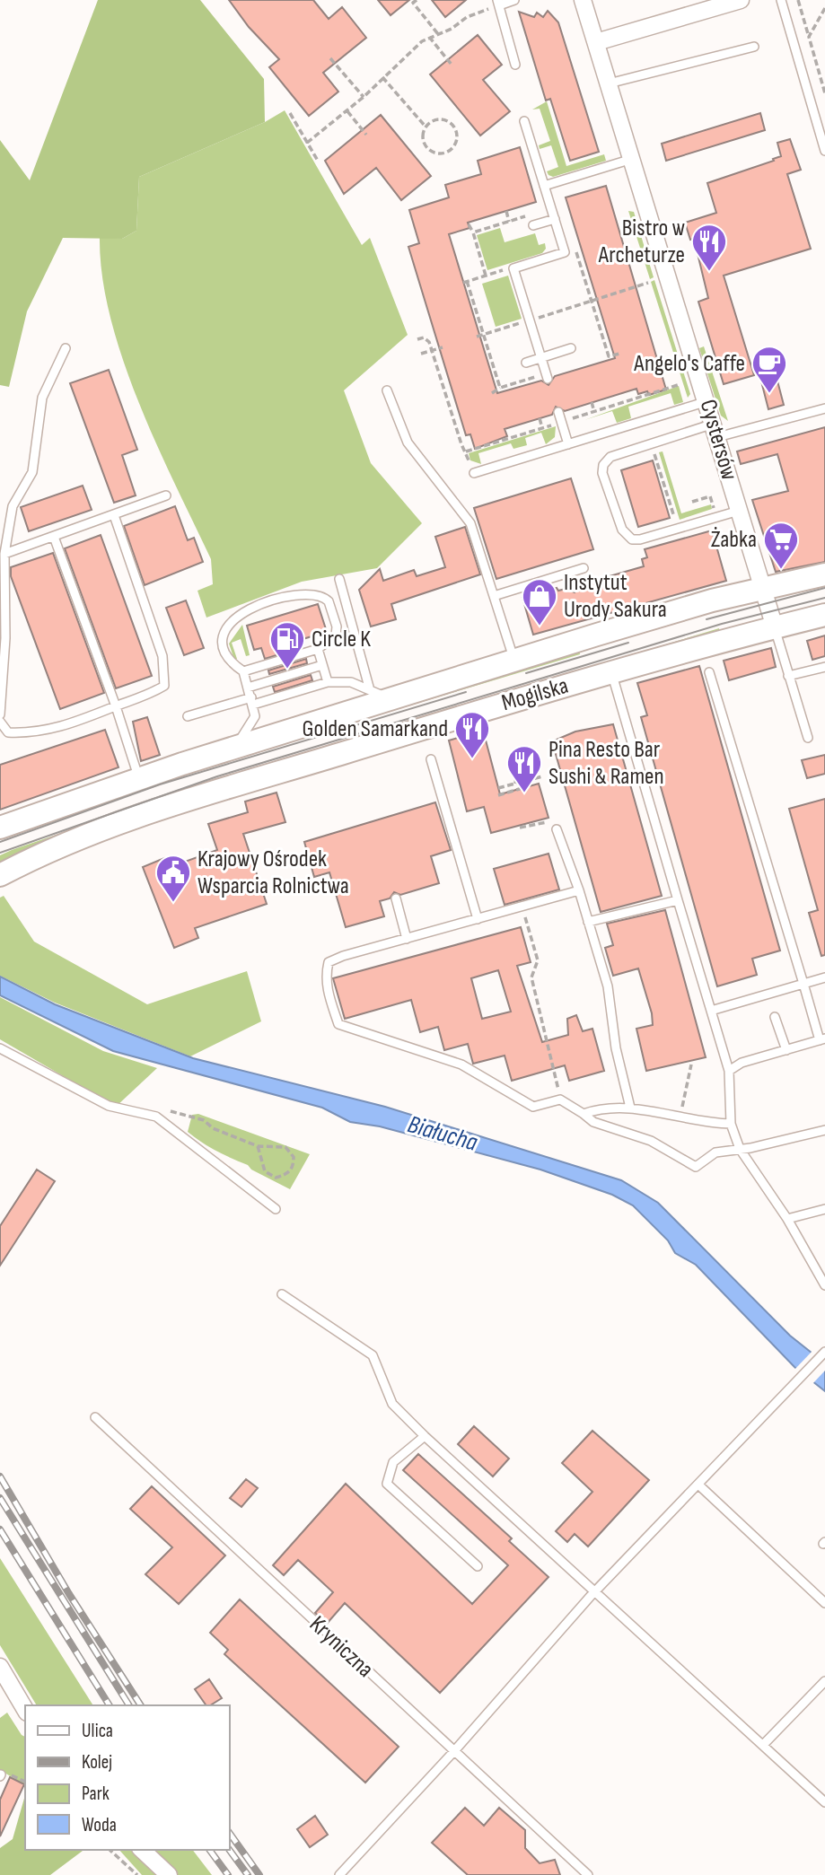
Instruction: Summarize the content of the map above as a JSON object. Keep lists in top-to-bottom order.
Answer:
{
  "streets": {
    "main road": ["Mogilska"],
    "street": ["Cystersów"],
    "lane": ["Kryniczna"]
  },
  "crossings": [
    ["Cystersów", "Mogilska"]
  ],
  "water": ["Białucha"],
  "places": {
    "restaurant": ["Bistro w Archeturze", "Golden Samarkand", "Pina Resto Bar Sushi & Ramen"],
    "cafe": ["Angelo's Caffe"],
    "supermarket": ["Żabka"],
    "shop": ["Instytut Urody Sakura"],
    "fuel station": ["Circle K"],
    "public building": ["Krajowy Ośrodek Wsparcia Rolnictwa"]
  },
  "legend": [
    "Ulica",
    "Kolej",
    "Park",
    "Woda"
  ]
}
